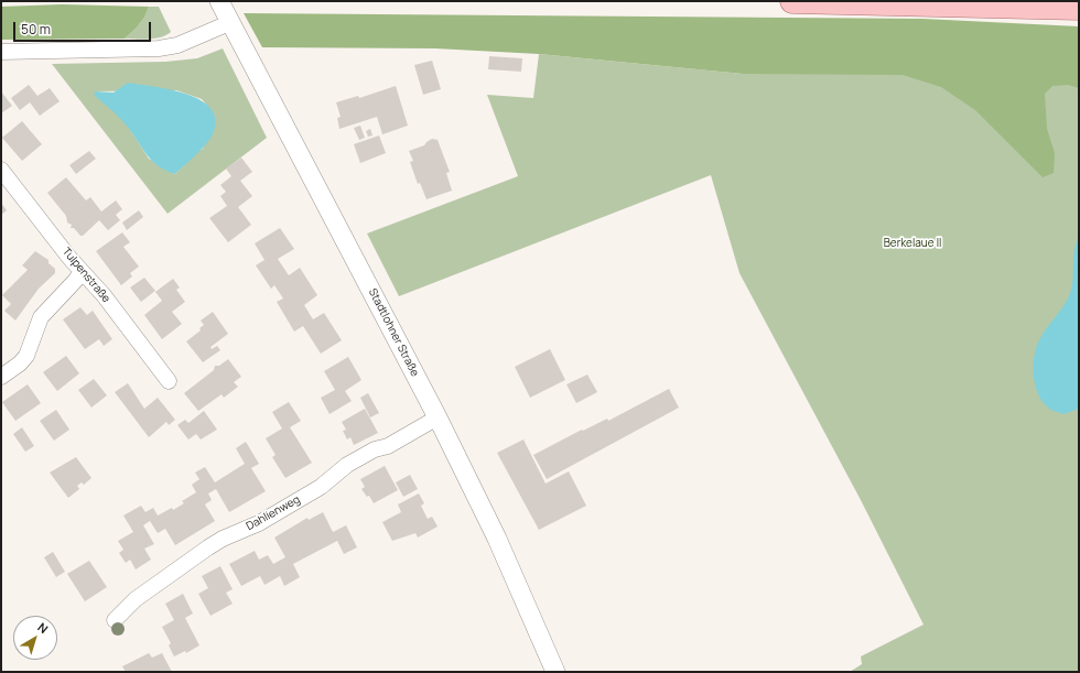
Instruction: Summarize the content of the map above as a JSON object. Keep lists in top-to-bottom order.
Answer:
{
  "streets": {
    "street": ["Tulpenstraße", "Stadtlohner Straße", "Dahlienweg"]
  },
  "crossings": [
    ["Stadtlohner Straße", "Dahlienweg"]
  ],
  "parks": ["Berkelaue II"],
  "scale_bar": "50 m",
  "north": "top right"
}
